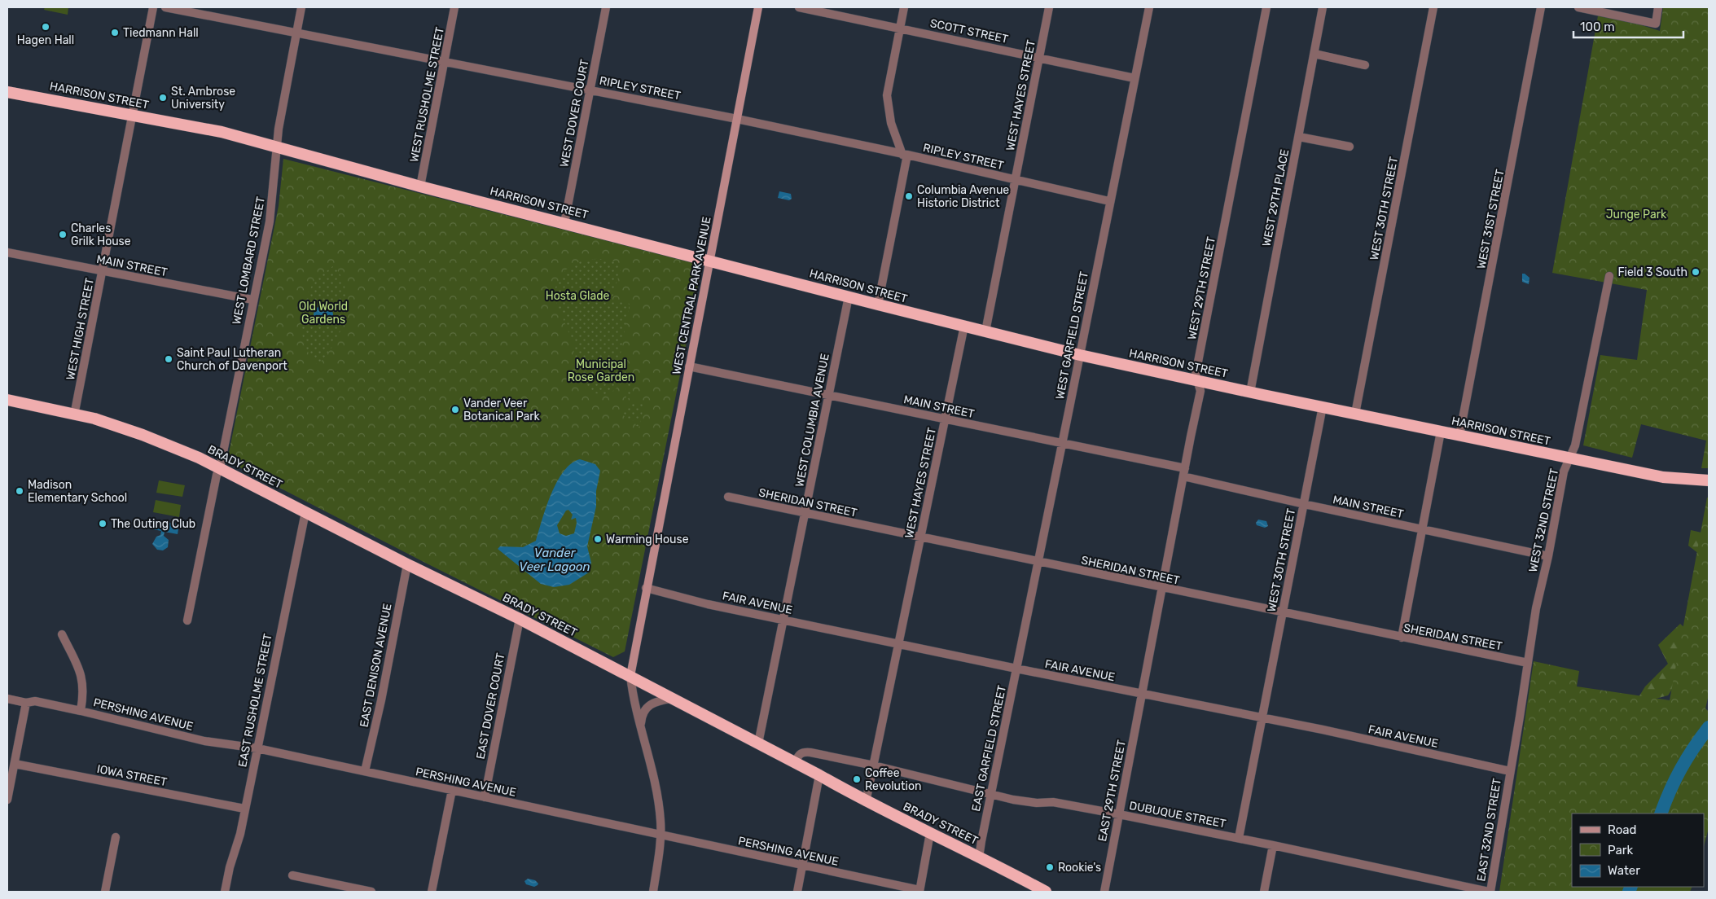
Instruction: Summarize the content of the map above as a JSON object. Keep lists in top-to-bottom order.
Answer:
{
  "streets": {
    "highway": ["HARRISON STREET", "BRADY STREET"],
    "main road": ["WEST CENTRAL PARK AVENUE"],
    "street": [
      "SCOTT STREET",
      "RIPLEY STREET",
      "WEST RUSHOLME STREET",
      "WEST HAYES STREET",
      "WEST DOVER COURT",
      "WEST 29TH PLACE",
      "WEST 30TH STREET",
      "WEST 31ST STREET",
      "WEST LOMBARD STREET",
      "MAIN STREET",
      "WEST 29TH STREET",
      "WEST HIGH STREET",
      "WEST GARFIELD STREET",
      "WEST COLUMBIA AVENUE",
      "SHERIDAN STREET",
      "WEST 32ND STREET",
      "FAIR AVENUE",
      "EAST DENISON AVENUE",
      "EAST RUSHOLME STREET",
      "EAST DOVER COURT",
      "PERSHING AVENUE",
      "EAST GARFIELD STREET",
      "IOWA STREET",
      "EAST 29TH STREET",
      "DUBUQUE STREET",
      "EAST 32ND STREET"
    ]
  },
  "crossings": [
    ["SCOTT STREET", "WEST HAYES STREET"],
    ["SCOTT STREET", "WEST GARFIELD STREET"],
    ["RIPLEY STREET", "WEST RUSHOLME STREET"],
    ["RIPLEY STREET", "WEST HAYES STREET"],
    ["RIPLEY STREET", "WEST DOVER COURT"],
    ["RIPLEY STREET", "WEST LOMBARD STREET"],
    ["RIPLEY STREET", "WEST CENTRAL PARK AVENUE"],
    ["RIPLEY STREET", "WEST GARFIELD STREET"],
    ["WEST RUSHOLME STREET", "HARRISON STREET"],
    ["HARRISON STREET", "WEST HAYES STREET"],
    ["HARRISON STREET", "WEST DOVER COURT"],
    ["HARRISON STREET", "WEST 29TH PLACE"],
    ["HARRISON STREET", "WEST 30TH STREET"],
    ["HARRISON STREET", "WEST 31ST STREET"],
    ["HARRISON STREET", "WEST LOMBARD STREET"],
    ["HARRISON STREET", "WEST 29TH STREET"],
    ["HARRISON STREET", "WEST CENTRAL PARK AVENUE"],
    ["HARRISON STREET", "WEST HIGH STREET"],
    ["HARRISON STREET", "WEST GARFIELD STREET"],
    ["HARRISON STREET", "WEST COLUMBIA AVENUE"],
    ["HARRISON STREET", "WEST 32ND STREET"],
    ["WEST HAYES STREET", "MAIN STREET"],
    ["WEST HAYES STREET", "BRADY STREET"],
    ["WEST HAYES STREET", "SHERIDAN STREET"],
    ["WEST HAYES STREET", "FAIR AVENUE"],
    ["WEST HAYES STREET", "DUBUQUE STREET"],
    ["WEST 30TH STREET", "MAIN STREET"],
    ["WEST 30TH STREET", "SHERIDAN STREET"],
    ["WEST 30TH STREET", "FAIR AVENUE"],
    ["WEST 30TH STREET", "DUBUQUE STREET"],
    ["WEST LOMBARD STREET", "MAIN STREET"],
    ["WEST LOMBARD STREET", "BRADY STREET"],
    ["MAIN STREET", "WEST 29TH STREET"],
    ["MAIN STREET", "WEST CENTRAL PARK AVENUE"],
    ["MAIN STREET", "WEST HIGH STREET"],
    ["MAIN STREET", "WEST GARFIELD STREET"],
    ["MAIN STREET", "WEST COLUMBIA AVENUE"],
    ["MAIN STREET", "WEST 32ND STREET"],
    ["WEST 29TH STREET", "SHERIDAN STREET"],
    ["WEST 29TH STREET", "FAIR AVENUE"],
    ["WEST 29TH STREET", "EAST 29TH STREET"],
    ["WEST CENTRAL PARK AVENUE", "BRADY STREET"],
    ["WEST CENTRAL PARK AVENUE", "FAIR AVENUE"],
    ["WEST HIGH STREET", "BRADY STREET"],
    ["WEST GARFIELD STREET", "SHERIDAN STREET"],
    ["WEST GARFIELD STREET", "FAIR AVENUE"],
    ["WEST GARFIELD STREET", "EAST GARFIELD STREET"],
    ["WEST COLUMBIA AVENUE", "BRADY STREET"],
    ["WEST COLUMBIA AVENUE", "SHERIDAN STREET"],
    ["WEST COLUMBIA AVENUE", "FAIR AVENUE"],
    ["BRADY STREET", "EAST DENISON AVENUE"],
    ["BRADY STREET", "EAST RUSHOLME STREET"],
    ["BRADY STREET", "EAST DOVER COURT"],
    ["BRADY STREET", "EAST GARFIELD STREET"],
    ["BRADY STREET", "DUBUQUE STREET"],
    ["SHERIDAN STREET", "WEST 32ND STREET"],
    ["WEST 32ND STREET", "FAIR AVENUE"],
    ["WEST 32ND STREET", "EAST 32ND STREET"],
    ["FAIR AVENUE", "EAST GARFIELD STREET"],
    ["FAIR AVENUE", "EAST 29TH STREET"],
    ["FAIR AVENUE", "EAST 32ND STREET"],
    ["EAST DENISON AVENUE", "PERSHING AVENUE"],
    ["EAST RUSHOLME STREET", "PERSHING AVENUE"],
    ["EAST RUSHOLME STREET", "IOWA STREET"],
    ["EAST DOVER COURT", "PERSHING AVENUE"],
    ["EAST GARFIELD STREET", "DUBUQUE STREET"],
    ["EAST 29TH STREET", "DUBUQUE STREET"],
    ["DUBUQUE STREET", "EAST 32ND STREET"]
  ],
  "water": ["Vander Veer Lagoon"],
  "parks": [
    "Junge Park",
    "Hosta Glade",
    "Old World Gardens",
    "Municipal Rose Garden"
  ],
  "places": [
    "Hagen Hall",
    "Tiedmann Hall",
    "St. Ambrose University",
    "Columbia Avenue Historic District",
    "Charles Grilk House",
    "Field 3 South",
    "Saint Paul Lutheran Church of Davenport",
    "Vander Veer Botanical Park",
    "Madison Elementary School",
    "The Outing Club",
    "Warming House",
    "Coffee Revolution",
    "Rookie's"
  ],
  "legend": ["Road", "Park", "Water"],
  "scale_bar": "100 m"
}
